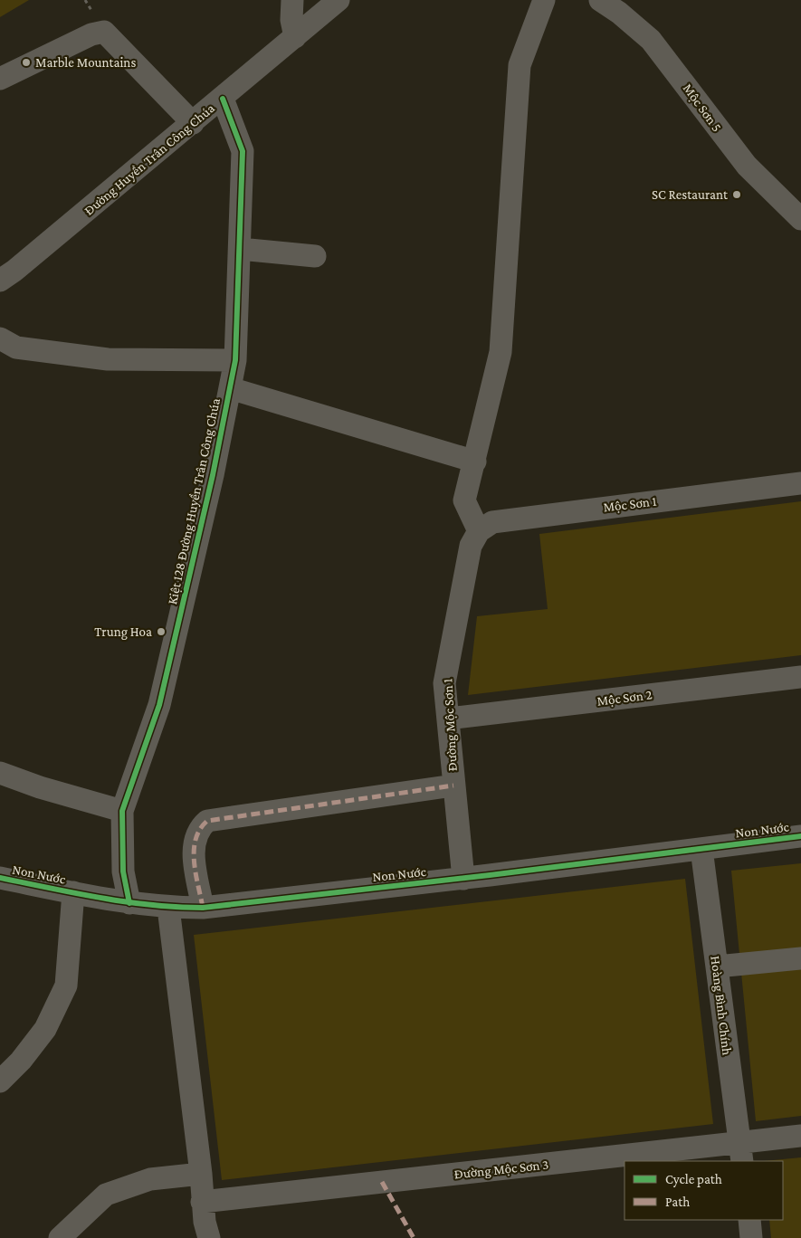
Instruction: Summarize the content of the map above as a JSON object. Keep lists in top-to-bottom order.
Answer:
{
  "streets": {
    "street": [
      "Mộc Sơn 5",
      "Đường Huyền Trân Công Chúa",
      "Kiệt 128 Đường Huyền Trân Công Chúa",
      "Mộc Sơn 1",
      "Mộc Sơn 2",
      "Đường Mộc Sơn 1",
      "Non Nước",
      "Hoàng Bình Chính",
      "Đường Mộc Sơn 3"
    ]
  },
  "crossings": [
    ["Đường Huyền Trân Công Chúa", "Kiệt 128 Đường Huyền Trân Công Chúa"],
    ["Kiệt 128 Đường Huyền Trân Công Chúa", "Non Nước"],
    ["Mộc Sơn 1", "Đường Mộc Sơn 1"],
    ["Mộc Sơn 2", "Đường Mộc Sơn 1"],
    ["Đường Mộc Sơn 1", "Non Nước"],
    ["Non Nước", "Hoàng Bình Chính"],
    ["Hoàng Bình Chính", "Đường Mộc Sơn 3"]
  ],
  "places": ["Marble Mountains", "SC Restaurant", "Trung Hoa"],
  "legend": ["Cycle path", "Path"]
}
